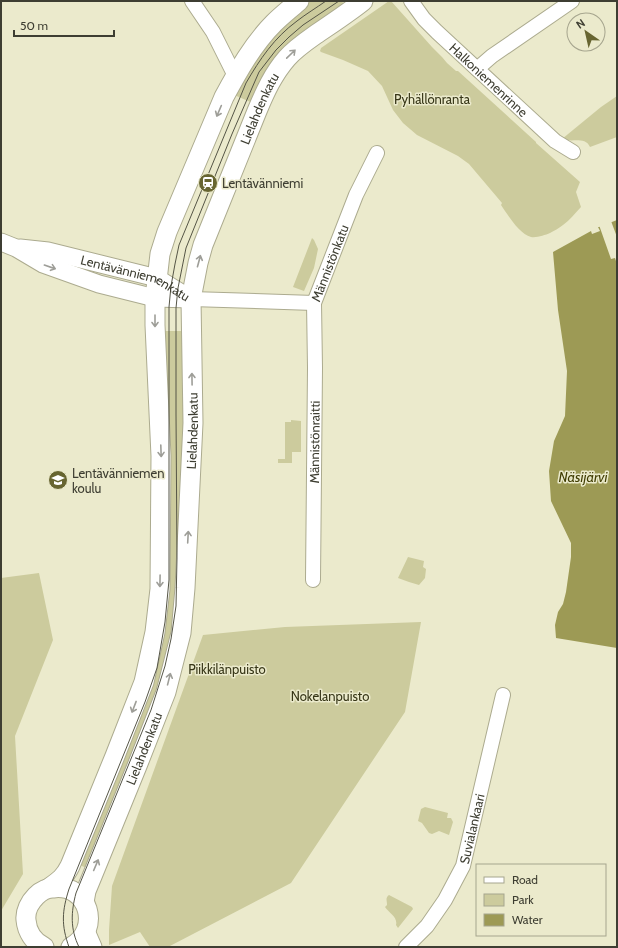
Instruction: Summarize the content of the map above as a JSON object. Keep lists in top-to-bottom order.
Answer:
{
  "streets": {
    "main road": ["Lielahdenkatu"],
    "street": [
      "Halkoniemenrinne",
      "Männistönkatu",
      "Lentävänniemenkatu",
      "Männistönraitti",
      "Suvialankaari"
    ]
  },
  "crossings": [
    ["Lielahdenkatu", "Männistönkatu"],
    ["Lielahdenkatu", "Lentävänniemenkatu"],
    ["Männistönkatu", "Lentävänniemenkatu"],
    ["Männistönkatu", "Männistönraitti"]
  ],
  "water": ["Näsijärvi"],
  "parks": ["Pyhällönranta", "Piikkilänpuisto", "Nokelanpuisto"],
  "places": {
    "station": ["Lentävänniemi"],
    "school or university": ["Lentävänniemen koulu"]
  },
  "legend": ["Road", "Park", "Water"],
  "scale_bar": "50 m",
  "north": "top left"
}
